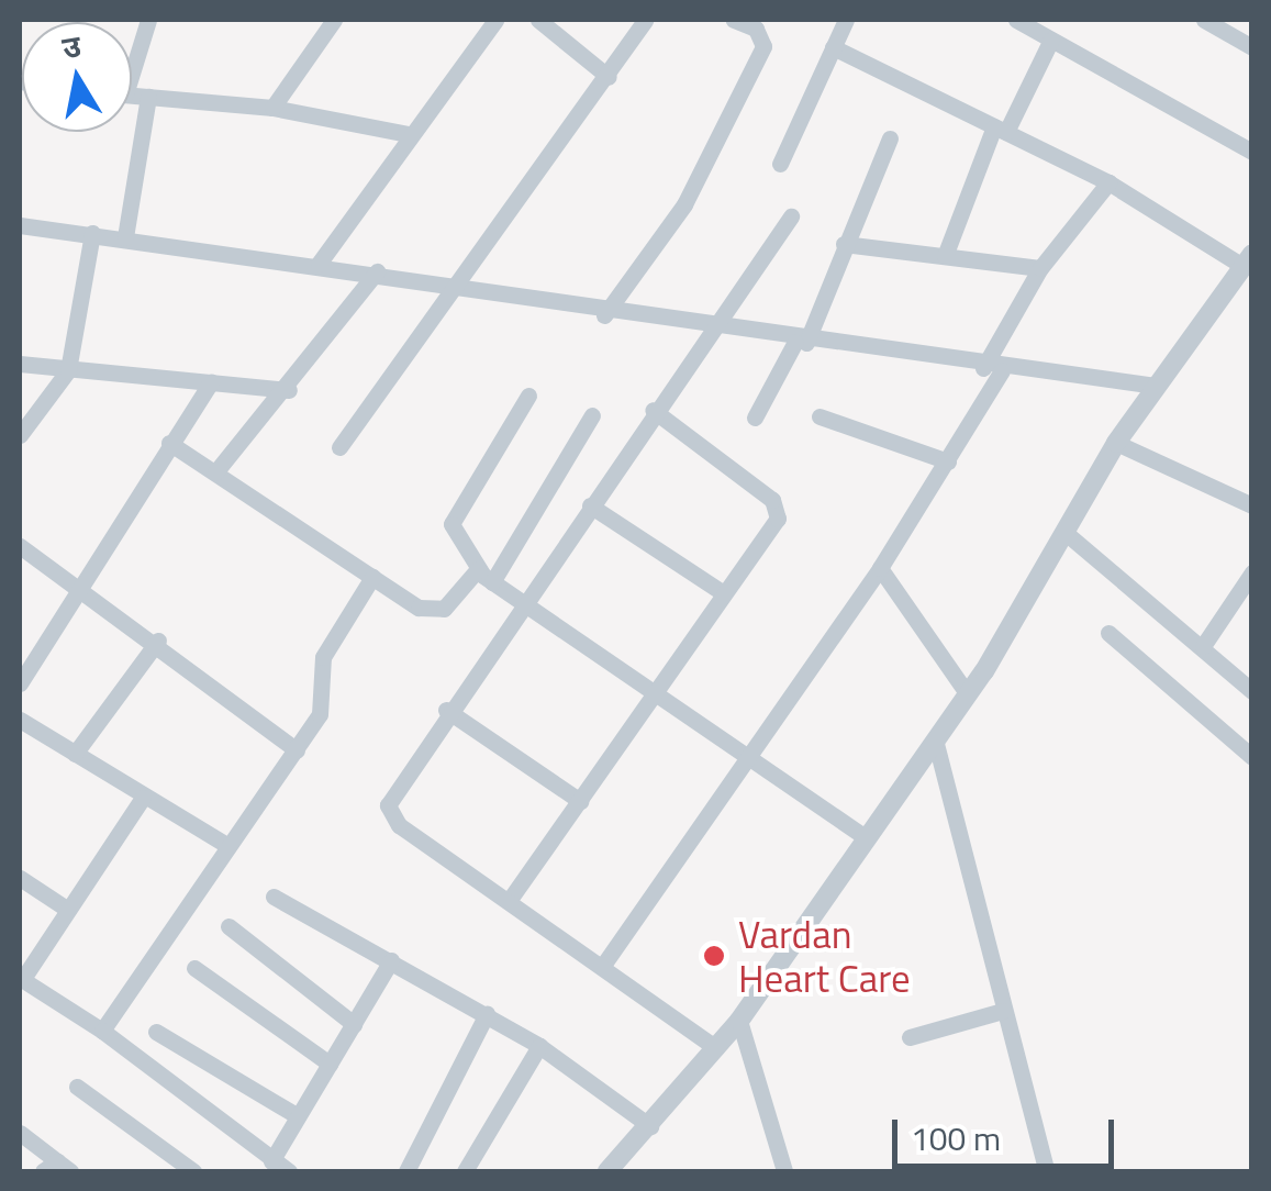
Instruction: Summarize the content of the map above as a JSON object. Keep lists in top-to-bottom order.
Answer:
{
  "places": ["Vardan Heart Care"],
  "scale_bar": "100 m",
  "north": "top"
}
